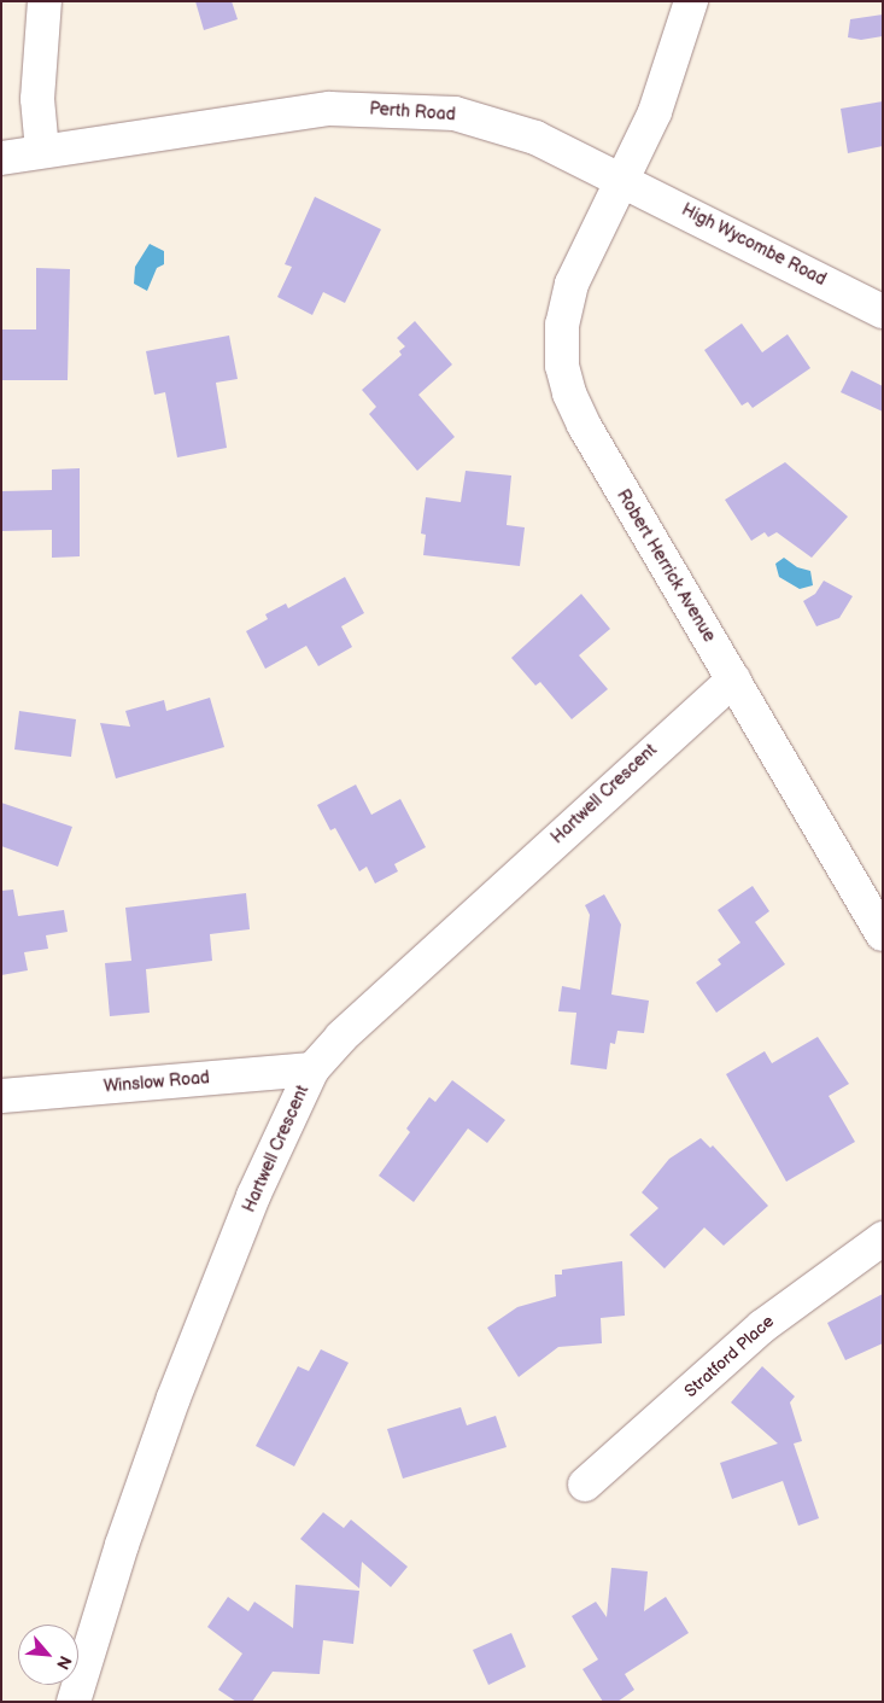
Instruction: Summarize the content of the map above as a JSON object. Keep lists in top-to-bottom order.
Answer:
{
  "streets": {
    "street": [
      "Perth Road",
      "High Wycombe Road",
      "Robert Herrick Avenue",
      "Hartwell Crescent",
      "Winslow Road",
      "Stratford Place"
    ]
  },
  "crossings": [
    ["Perth Road", "High Wycombe Road"],
    ["Perth Road", "Robert Herrick Avenue"],
    ["High Wycombe Road", "Robert Herrick Avenue"],
    ["Robert Herrick Avenue", "Hartwell Crescent"],
    ["Hartwell Crescent", "Winslow Road"]
  ],
  "north": "bottom right"
}
